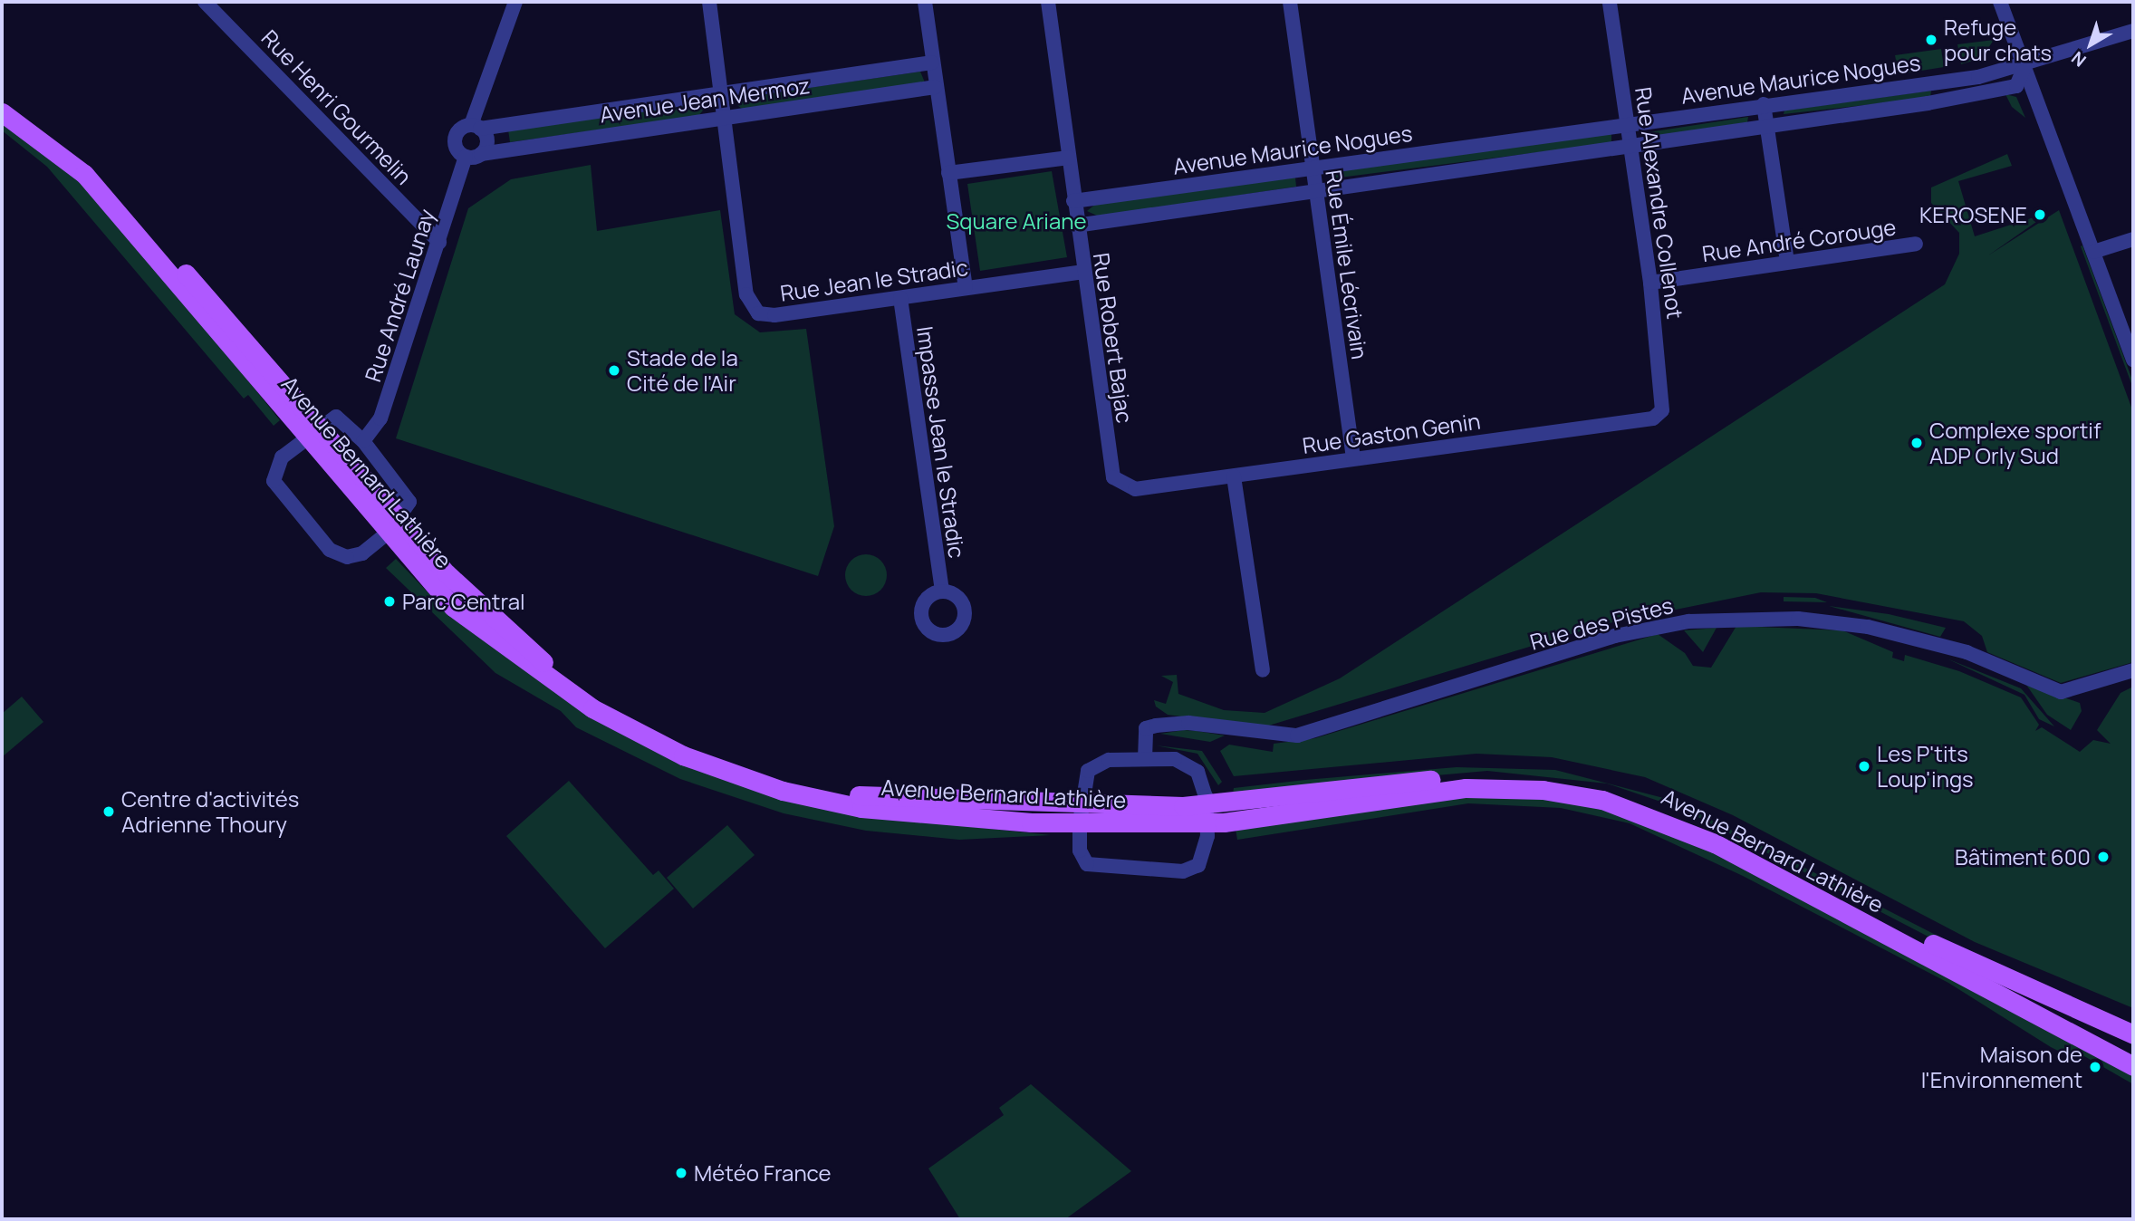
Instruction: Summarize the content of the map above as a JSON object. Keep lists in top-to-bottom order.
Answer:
{
  "streets": {
    "main road": ["Avenue Bernard Lathière"],
    "street": [
      "Avenue Maurice Nogues",
      "Avenue Jean Mermoz",
      "Rue Henri Gourmelin",
      "Rue Alexandre Collenot",
      "Rue André Corouge",
      "Rue Émile Lécrivain",
      "Rue Jean le Stradic",
      "Rue André Launay",
      "Rue Robert Bajac",
      "Rue Gaston Genin",
      "Impasse Jean le Stradic",
      "Rue des Pistes"
    ]
  },
  "crossings": [
    ["Avenue Maurice Nogues", "Rue Alexandre Collenot"],
    ["Avenue Maurice Nogues", "Rue Émile Lécrivain"],
    ["Avenue Maurice Nogues", "Rue Robert Bajac"],
    ["Avenue Jean Mermoz", "Rue Jean le Stradic"],
    ["Avenue Jean Mermoz", "Rue André Launay"],
    ["Rue Henri Gourmelin", "Rue André Launay"],
    ["Rue Alexandre Collenot", "Rue André Corouge"],
    ["Rue Alexandre Collenot", "Rue Gaston Genin"],
    ["Rue Émile Lécrivain", "Rue Gaston Genin"],
    ["Rue Jean le Stradic", "Rue Robert Bajac"],
    ["Rue Jean le Stradic", "Impasse Jean le Stradic"],
    ["Rue Robert Bajac", "Rue Gaston Genin"]
  ],
  "parks": ["Square Ariane"],
  "places": [
    "Refuge pour chats",
    "KEROSENE",
    "Stade de la Cité de l'Air",
    "Complexe sportif ADP Orly Sud",
    "Parc Central",
    "Les P'tits Loup'ings",
    "Centre d'activités Adrienne Thoury",
    "Bâtiment 600",
    "Maison de l'Environnement",
    "Météo France"
  ],
  "north": "bottom left"
}
